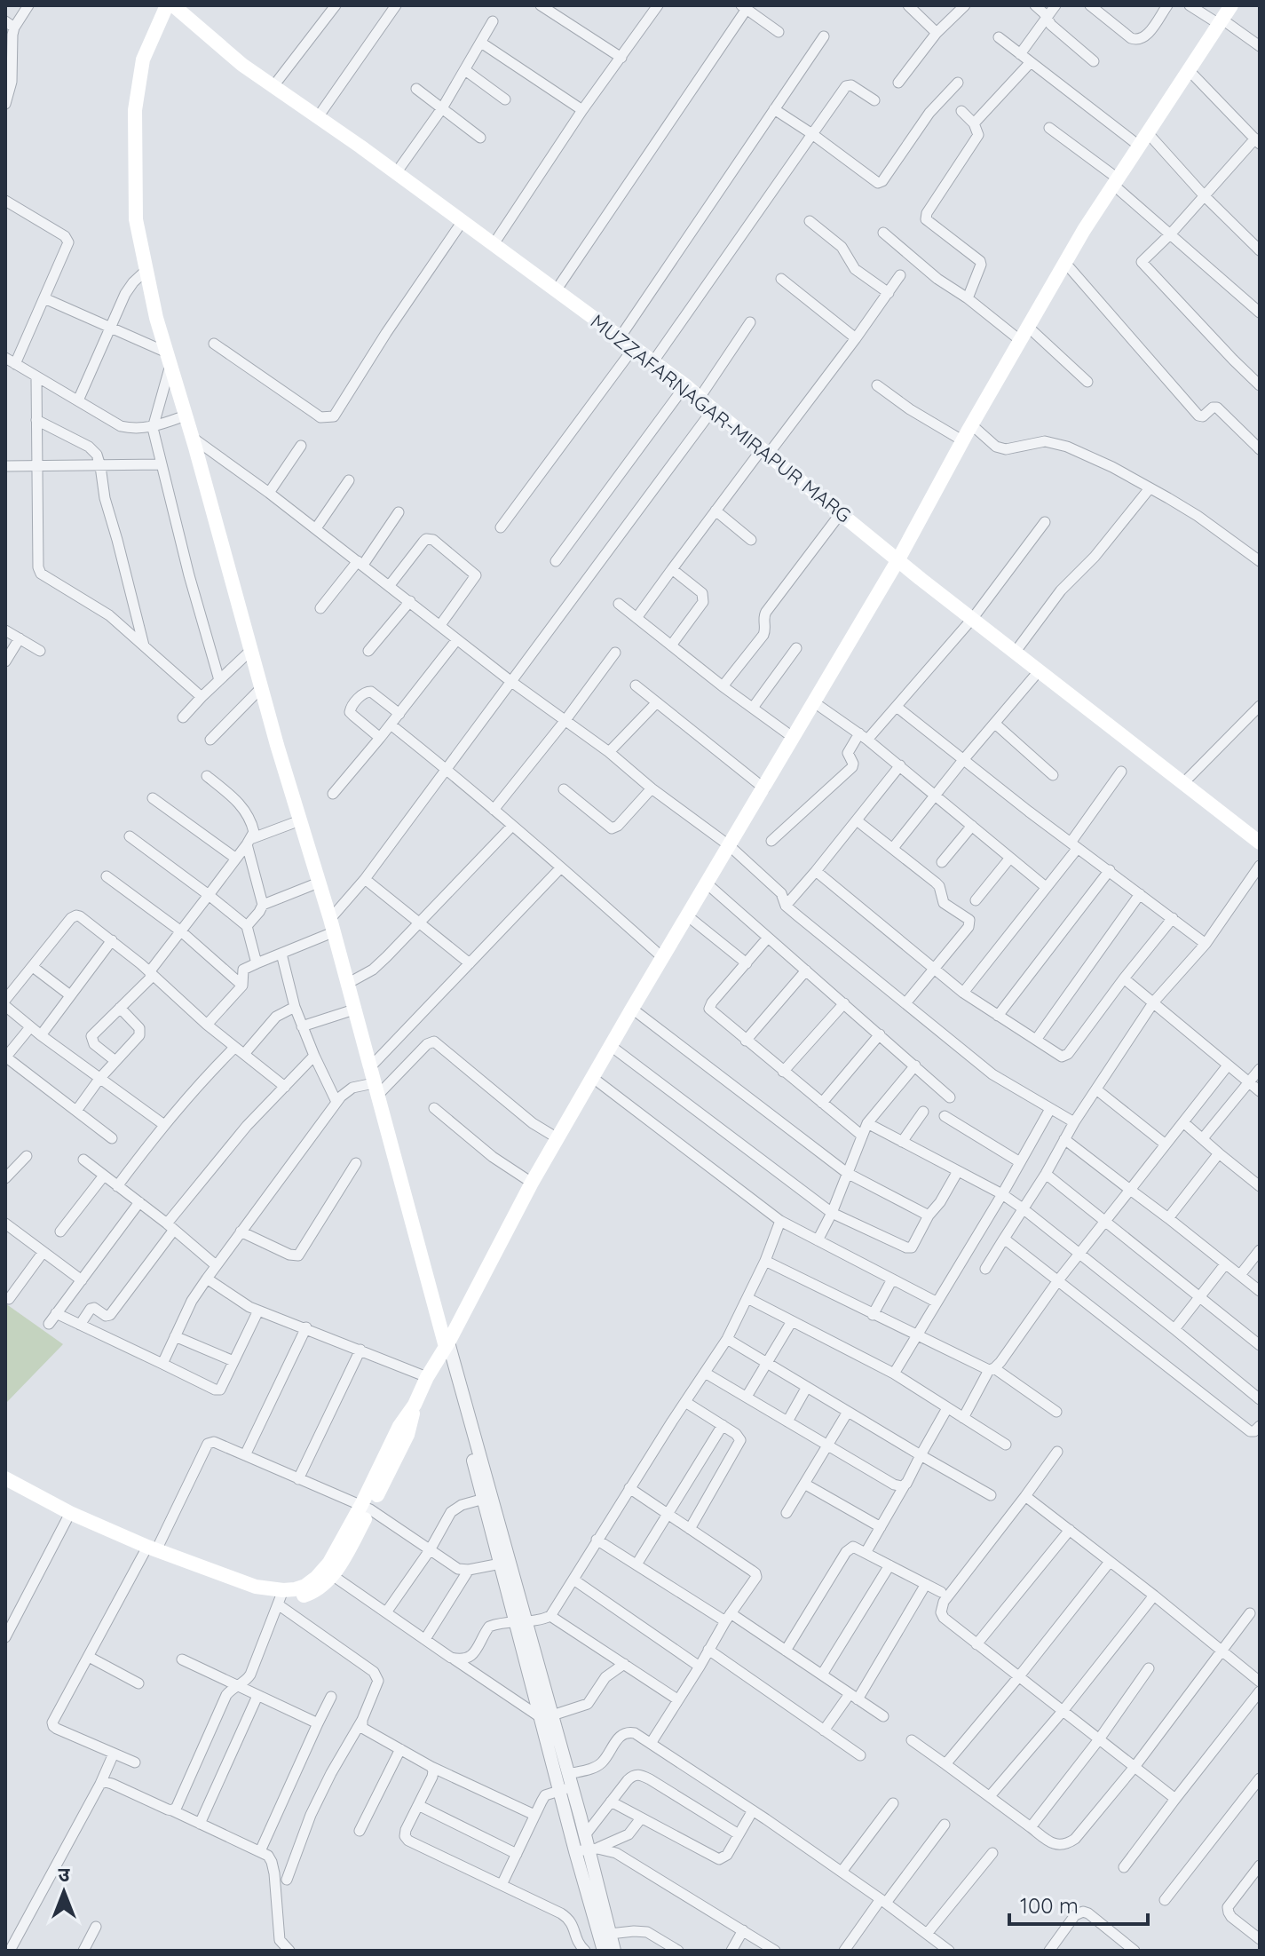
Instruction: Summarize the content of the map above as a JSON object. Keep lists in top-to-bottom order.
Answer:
{
  "streets": {
    "main road": ["MUZZAFARNAGAR-MIRAPUR MARG"]
  },
  "scale_bar": "100 m",
  "north": "top"
}
